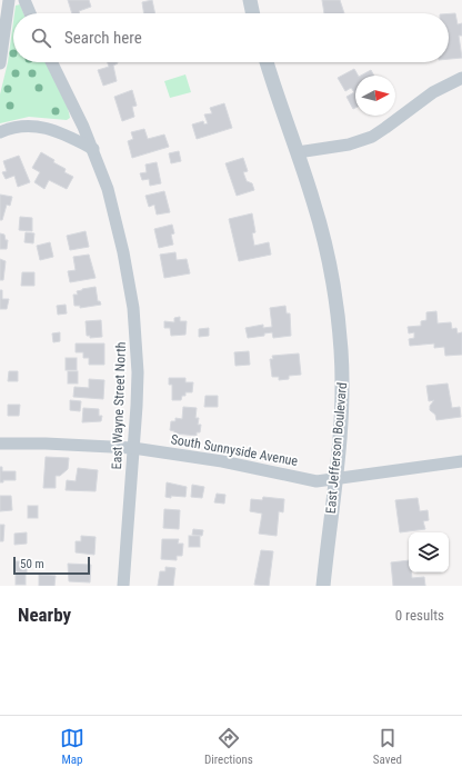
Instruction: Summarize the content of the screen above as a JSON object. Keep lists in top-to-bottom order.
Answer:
{
  "streets": {
    "street": ["East Wayne Street North", "East Jefferson Boulevard", "South Sunnyside Avenue"]
  },
  "crossings": [
    ["East Wayne Street North", "South Sunnyside Avenue"],
    ["East Jefferson Boulevard", "South Sunnyside Avenue"]
  ],
  "scale_bar": "50 m",
  "north": "right",
  "page": {
    "search": "Search here",
    "scale": "50 m",
    "heading": ["Nearby", "0 results"],
    "nav": ["Map", "Directions", "Saved"]
  }
}
